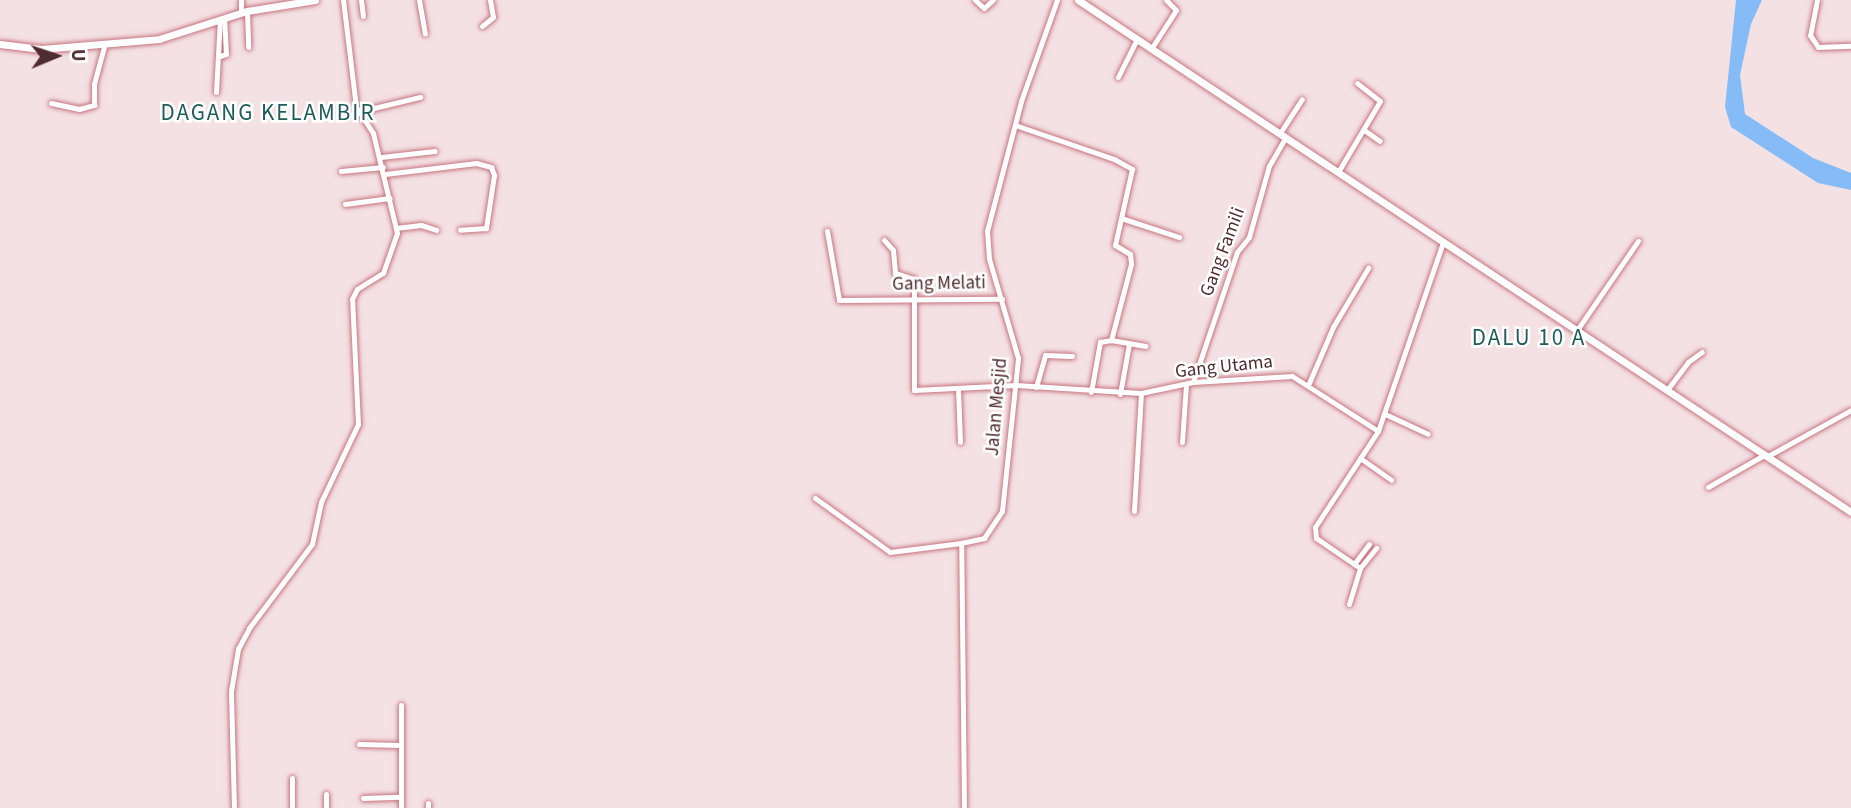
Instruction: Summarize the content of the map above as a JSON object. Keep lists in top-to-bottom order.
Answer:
{
  "streets": {
    "street": [
      "Gang Famili",
      "Gang Melati",
      "Gang Utama",
      "Jalan Mesjid"
    ]
  },
  "crossings": [
    ["Gang Famili", "Gang Utama"],
    ["Gang Melati", "Gang Utama"],
    ["Gang Melati", "Jalan Mesjid"],
    ["Gang Utama", "Jalan Mesjid"]
  ],
  "districts": ["DAGANG KELAMBIR", "DALU 10 A"],
  "north": "right"
}
